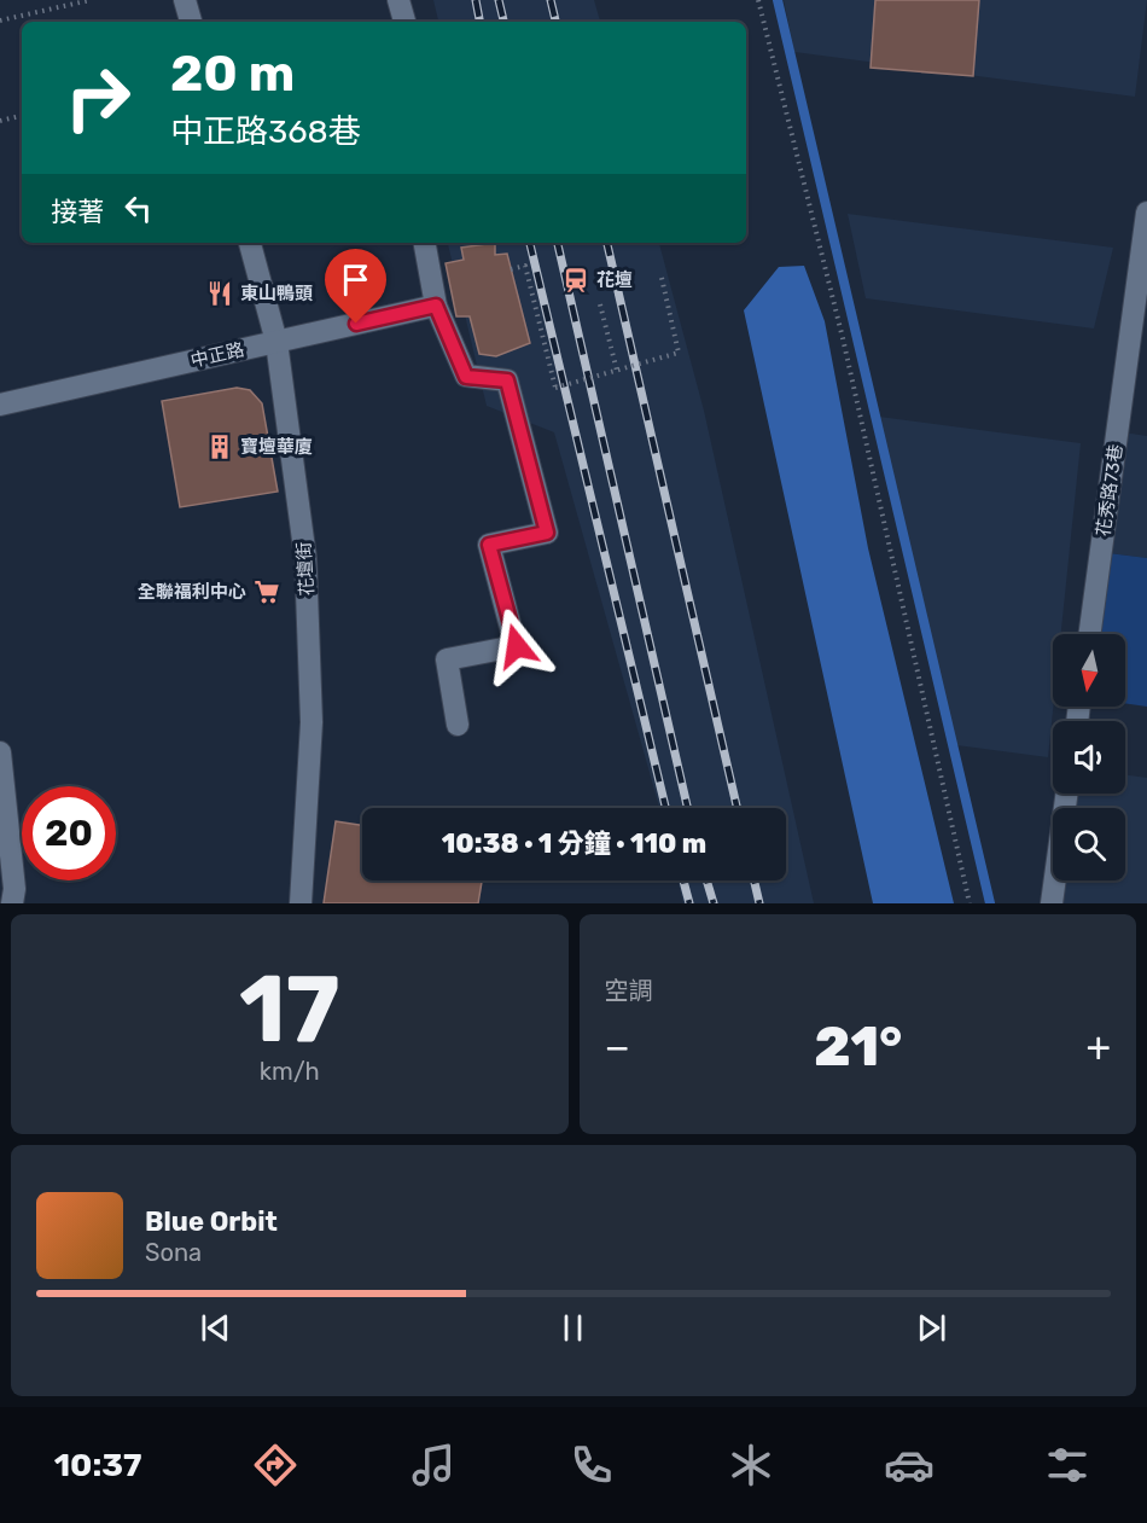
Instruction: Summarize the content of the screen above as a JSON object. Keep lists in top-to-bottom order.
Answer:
{
  "streets": {
    "street": ["中正路", "花秀路73巷", "花壇街"]
  },
  "crossings": [
    ["中正路", "花壇街"]
  ],
  "places": {
    "station": ["花壇"],
    "restaurant": ["東山鴨頭"],
    "building": ["寶壇華廈"],
    "supermarket": ["全聯福利中心"]
  },
  "north": "bottom",
  "page": {
    "turn": ["20 m", "中正路368巷"],
    "then": "接著",
    "limit": "20",
    "trip": "10:38 · 1 分鐘 · 110 m",
    "tile": [
      ["17", "km/h"],
      "空調"
    ],
    "heat": ["−", "21°", "+"],
    "song": ["Blue Orbit", "Sona"],
    "tabs": "10:37"
  }
}
